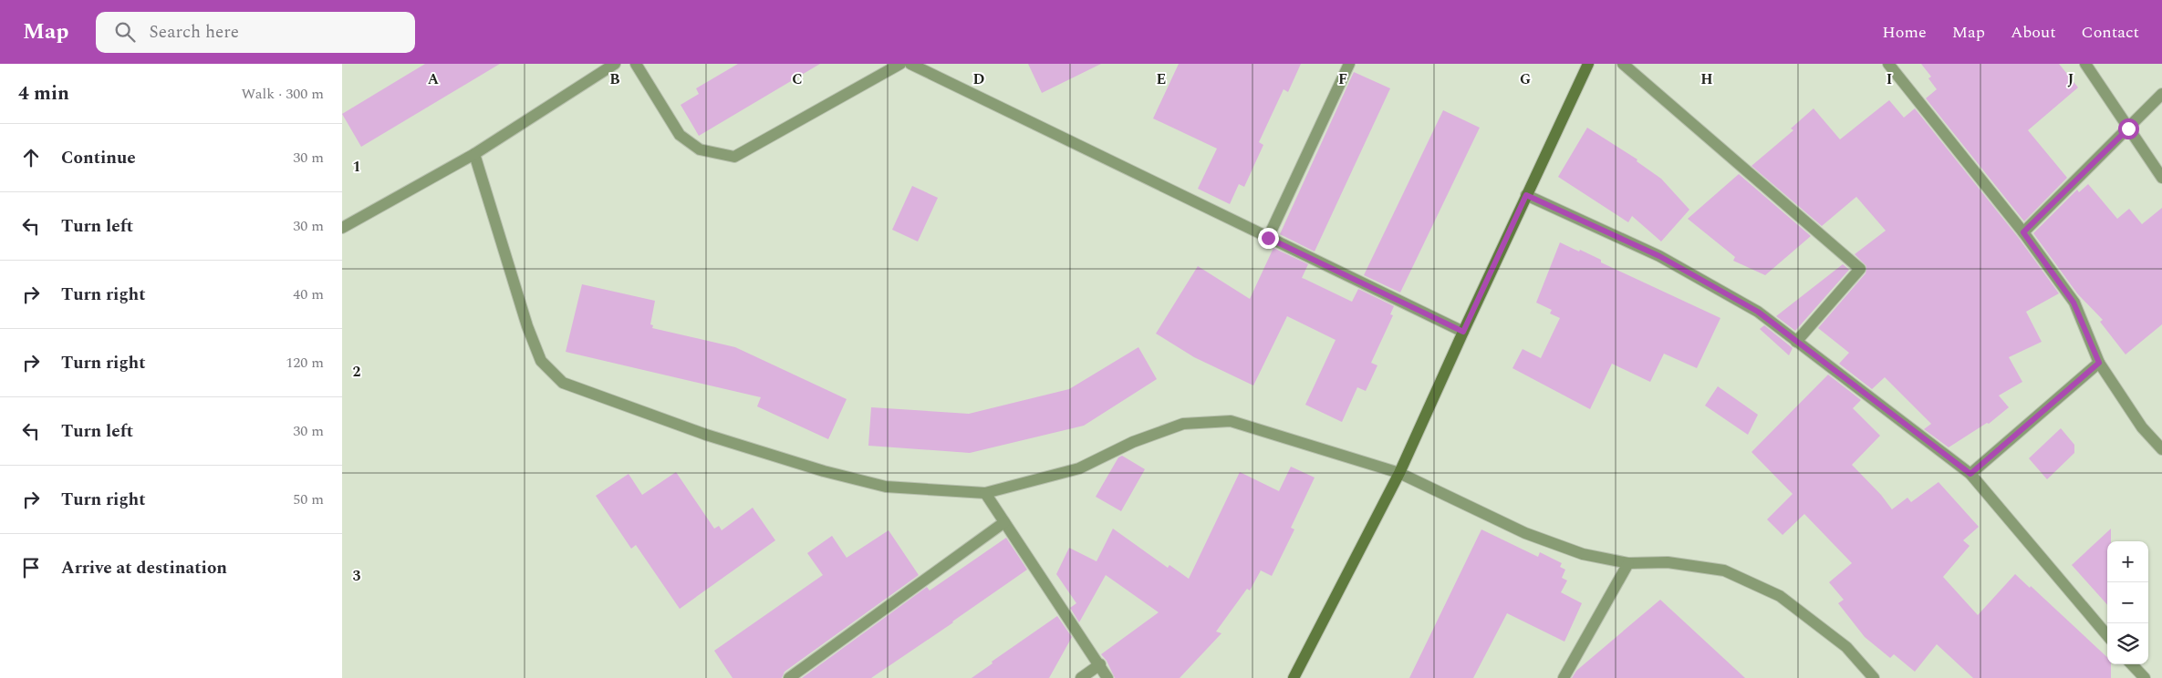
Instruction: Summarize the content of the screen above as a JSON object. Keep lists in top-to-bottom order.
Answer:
{
  "page": {
    "header": "Map",
    "search": "Search here",
    "nav": [
      "Home",
      "Map",
      "About",
      "Contact"
    ],
    "heading": ["4 min", "Walk · 300 m"],
    "list": [
      ["Continue", "30 m"],
      ["Turn left", "30 m"],
      ["Turn right", "40 m"],
      ["Turn right", "120 m"],
      ["Turn left", "30 m"],
      ["Turn right", "50 m"],
      "Arrive at destination"
    ],
    "map_buttons": ["+", "−"]
  },
  "grid": {
    "columns": [
      "A",
      "B",
      "C",
      "D",
      "E",
      "F",
      "G",
      "H",
      "I",
      "J"
    ],
    "rows": ["1", "2", "3"]
  }
}
